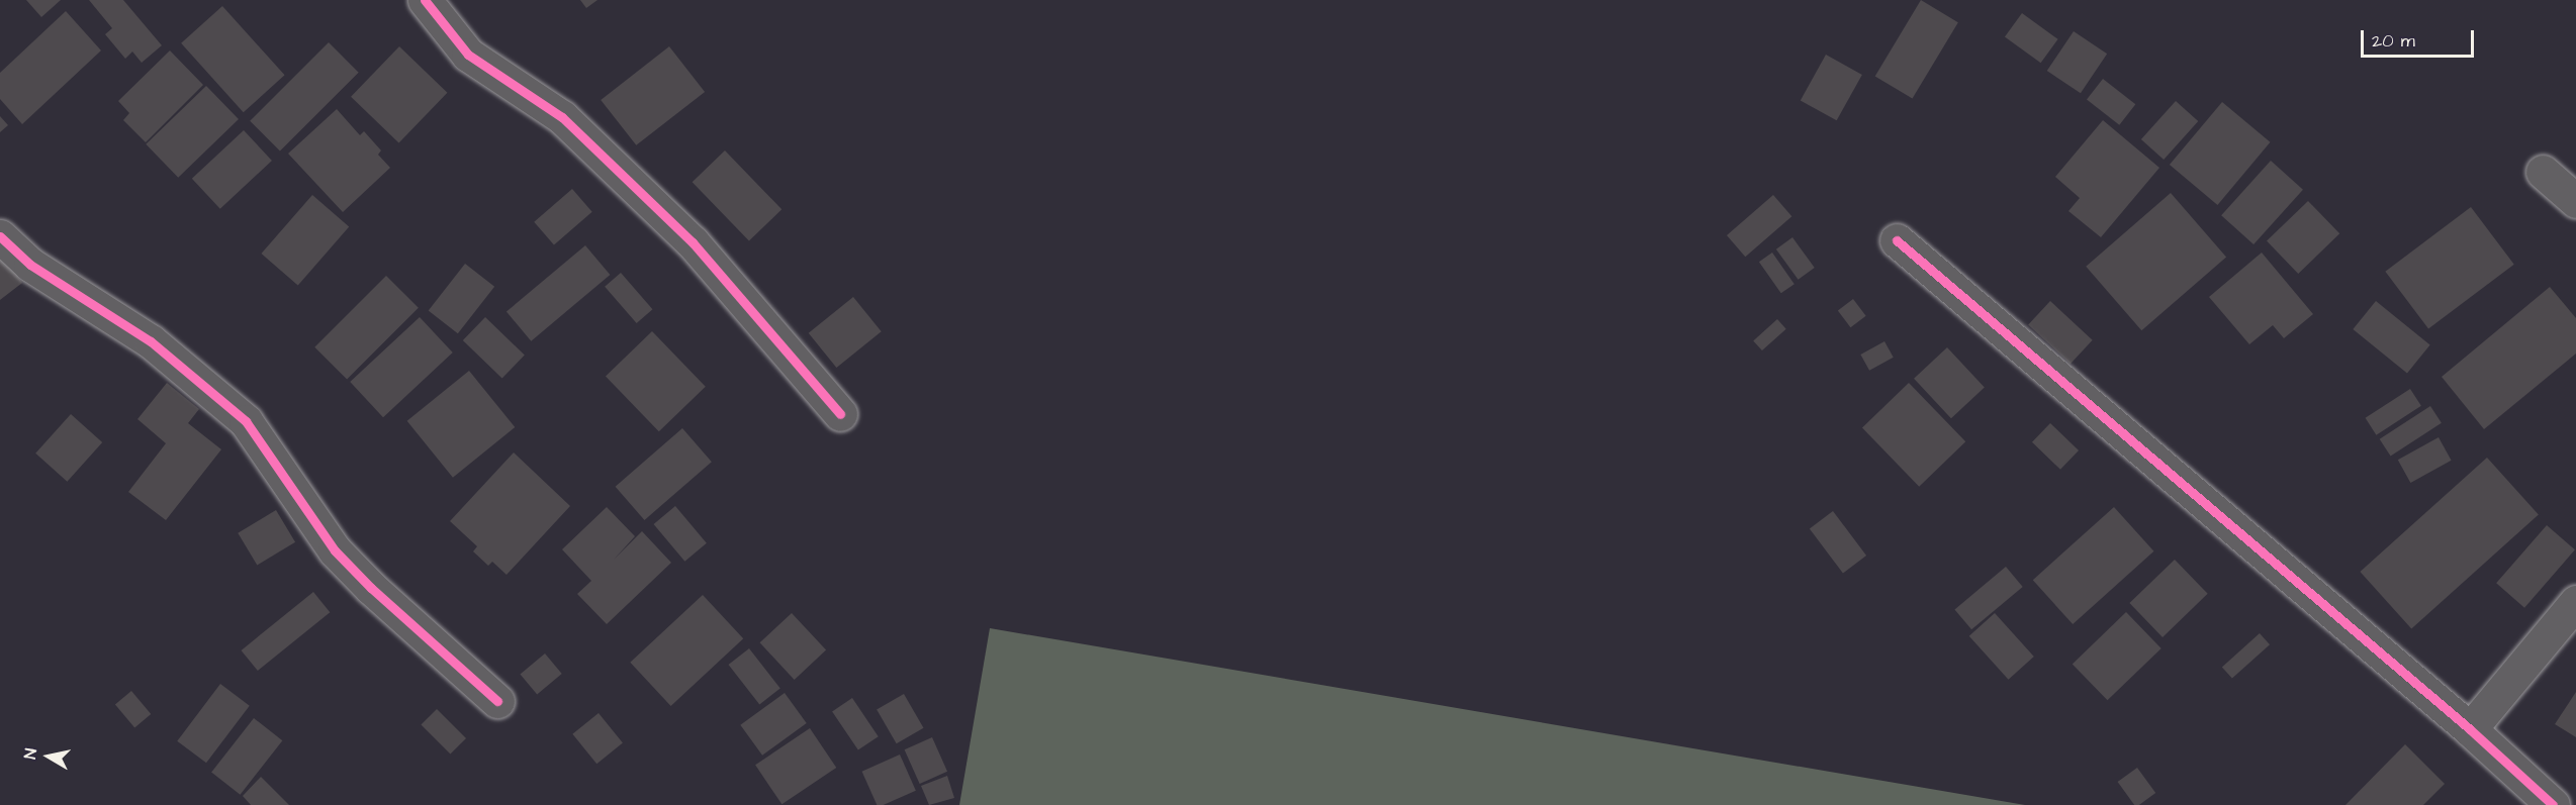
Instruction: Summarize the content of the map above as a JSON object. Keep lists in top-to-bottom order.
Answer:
{
  "scale_bar": "20 m",
  "north": "left"
}
